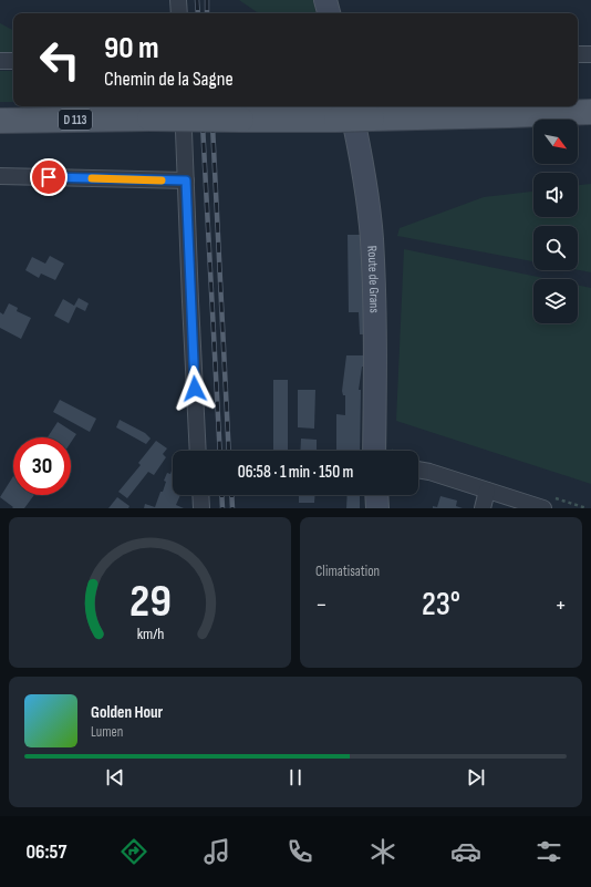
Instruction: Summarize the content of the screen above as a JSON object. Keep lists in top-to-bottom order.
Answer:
{
  "streets": {
    "main road": ["D 113"],
    "street": ["Route de Grans"]
  },
  "crossings": [
    ["D 113", "Route de Grans"]
  ],
  "north": "bottom right",
  "page": {
    "turn": ["90 m", "Chemin de la Sagne"],
    "limit": "30",
    "trip": "06:58 · 1 min · 150 m",
    "tile": "Climatisation",
    "heat": ["−", "23°", "+"],
    "song": ["Golden Hour", "Lumen"],
    "tabs": "06:57",
    "gauge": ["29", "km/h"]
  }
}
